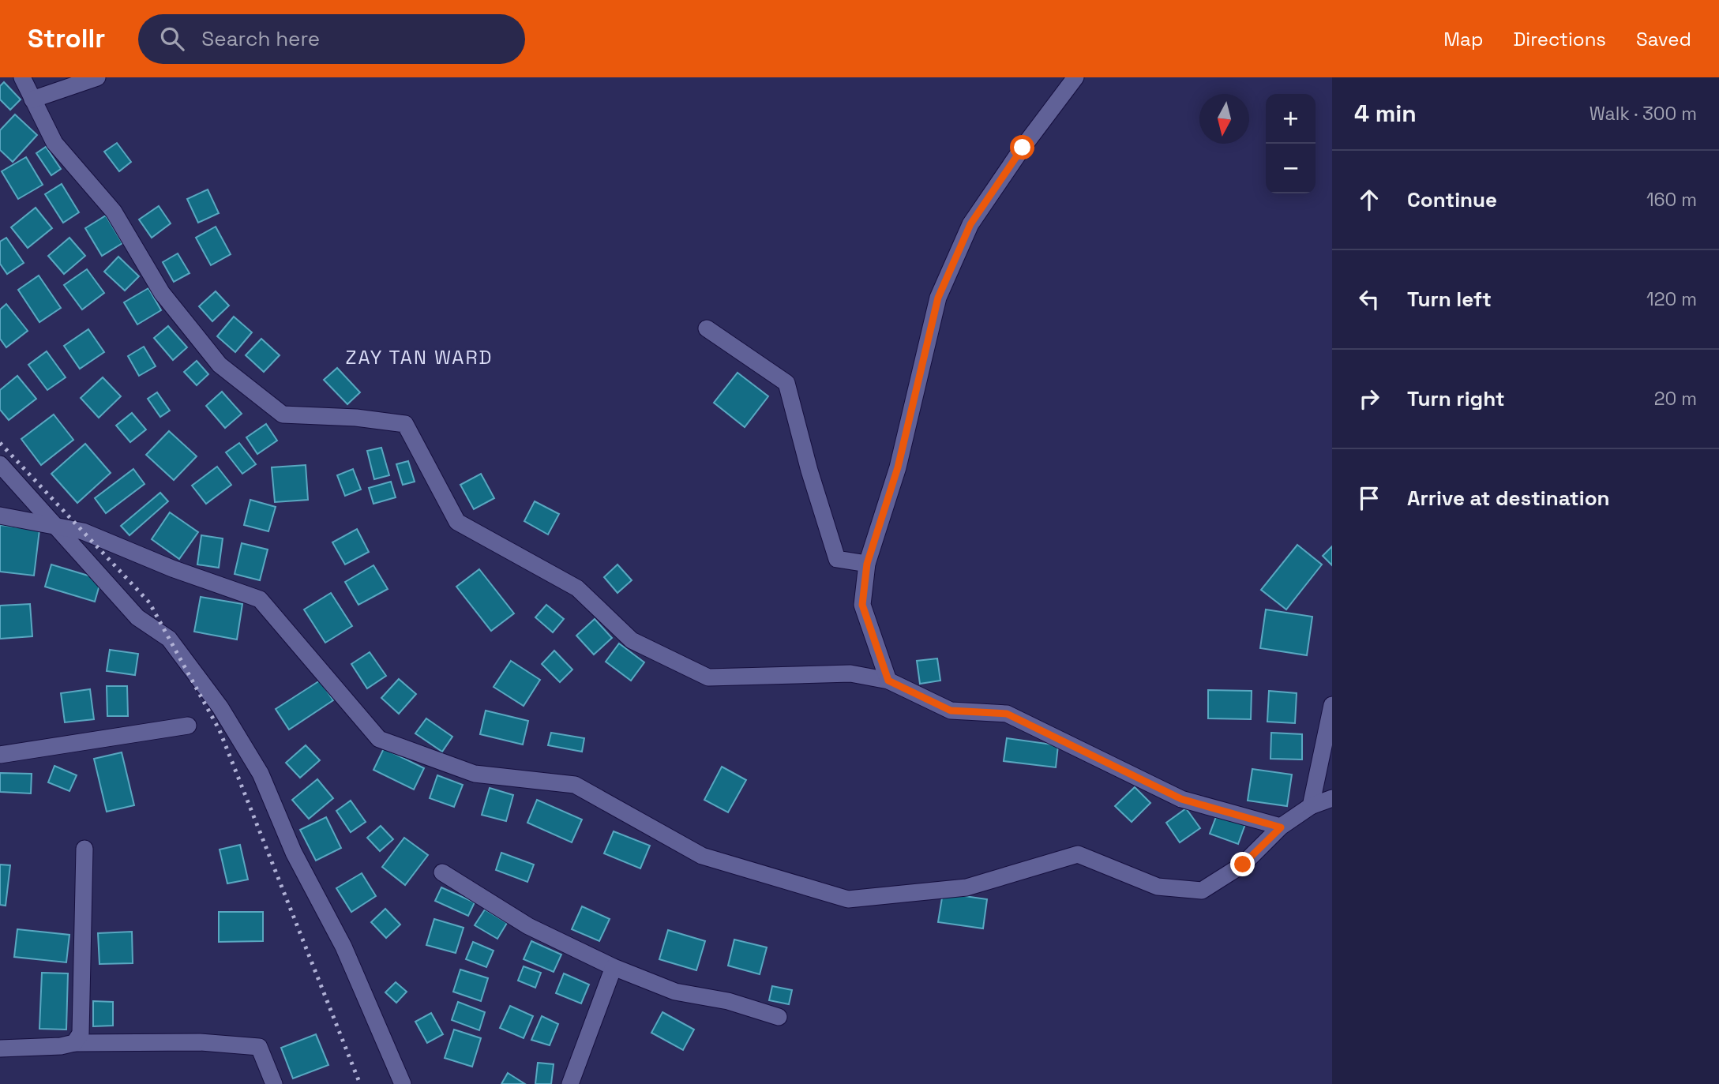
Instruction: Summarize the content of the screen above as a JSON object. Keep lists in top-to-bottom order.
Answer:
{
  "districts": ["ZAY TAN WARD"],
  "north": "bottom",
  "page": {
    "header": "Strollr",
    "search": "Search here",
    "nav": ["Map", "Directions", "Saved"],
    "heading": ["4 min", "Walk · 300 m"],
    "map_buttons": ["+", "−"],
    "list": [
      ["Continue", "160 m"],
      ["Turn left", "120 m"],
      ["Turn right", "20 m"],
      "Arrive at destination"
    ]
  }
}
